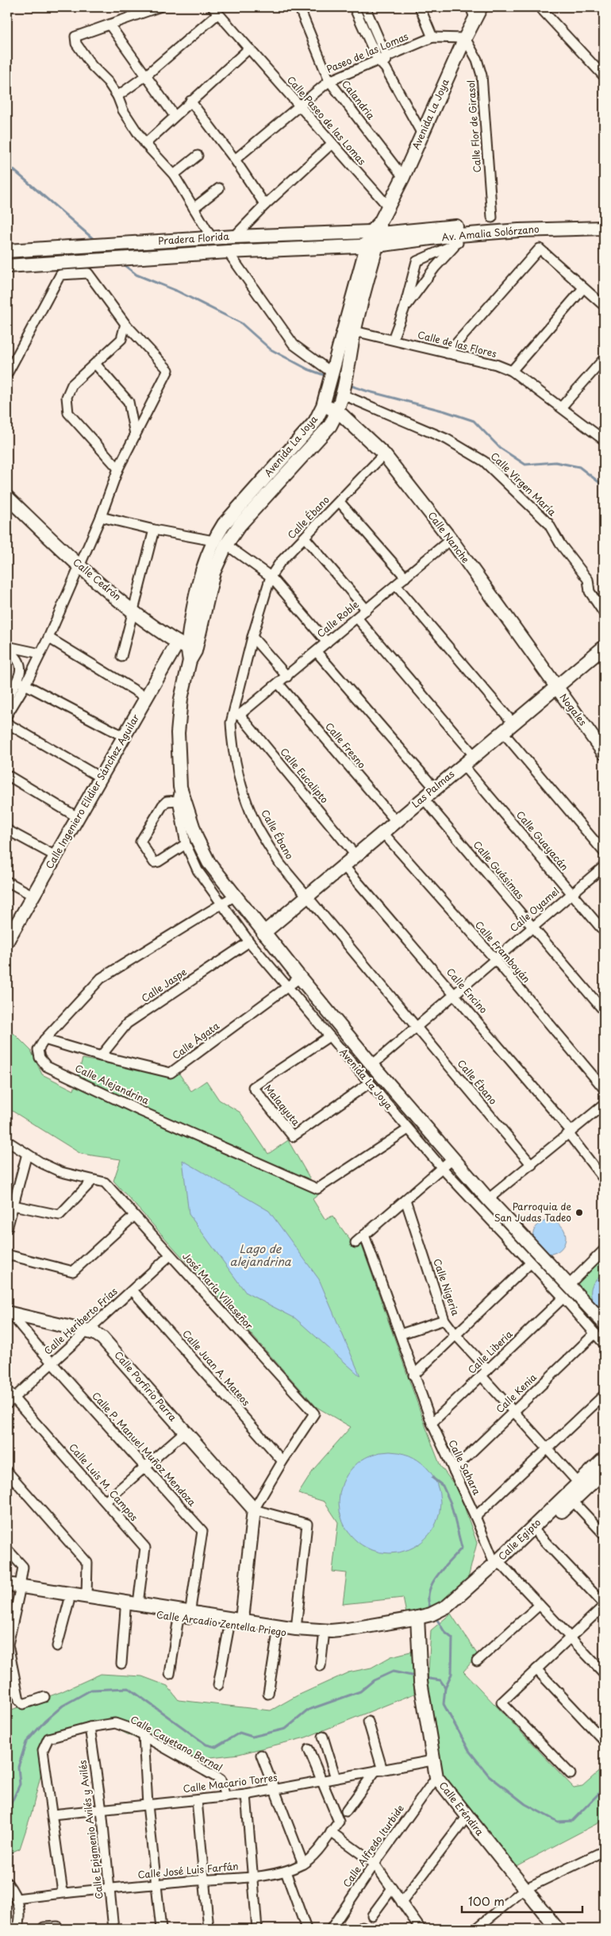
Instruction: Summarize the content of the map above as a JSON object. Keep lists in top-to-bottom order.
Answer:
{
  "streets": {
    "street": [
      "Paseo de las Lomas",
      "Calandria",
      "Avenida La Joya",
      "Calle Paseo de las Lomas",
      "Calle Flor de Girasol",
      "Av. Amalia Solórzano",
      "Pradera Florida",
      "Calle de las Flores",
      "Calle Virgen María",
      "Calle Ébano",
      "Calle Nanche",
      "Calle Cedrón",
      "Calle Roble",
      "Nogales",
      "Calle Fresno",
      "Calle Eucalipto",
      "Las Palmas",
      "Calle Ingeniero Elidier Sánchez Aguilar",
      "Calle Guayacán",
      "Calle Guásimas",
      "Calle Oyamel",
      "Calle Framboyán",
      "Calle Jaspe",
      "Calle Encino",
      "Calle Ágata",
      "Calle Alejandrina",
      "Malaqyuta",
      "Calle Nigeria",
      "José María Villaseñor",
      "Calle Heriberto Frías",
      "Calle Liberia",
      "Calle Juan A. Mateos",
      "Calle Porfirio Parra",
      "Calle Kenia",
      "Calle P. Manuel Muñoz Mendoza",
      "Calle Sahara",
      "Calle Luis M. Campos",
      "Calle Egipto",
      "Calle Arcadio Zentella Priego",
      "Calle Cayetano Bernal",
      "Calle Macario Torres",
      "Calle Eréndira",
      "Calle Epigmenio Avilés y Avilés",
      "Calle Alfredo Iturbide",
      "Calle José Luis Farfán"
    ]
  },
  "crossings": [
    ["Paseo de las Lomas", "Calandria"],
    ["Paseo de las Lomas", "Avenida La Joya"],
    ["Paseo de las Lomas", "Calle Paseo de las Lomas"],
    ["Paseo de las Lomas", "Calle Flor de Girasol"],
    ["Calandria", "Avenida La Joya"],
    ["Avenida La Joya", "Calle Paseo de las Lomas"],
    ["Avenida La Joya", "Calle Flor de Girasol"],
    ["Avenida La Joya", "Av. Amalia Solórzano"],
    ["Avenida La Joya", "Pradera Florida"],
    ["Avenida La Joya", "Calle de las Flores"],
    ["Avenida La Joya", "Calle Virgen María"],
    ["Avenida La Joya", "Calle Nanche"],
    ["Avenida La Joya", "Calle Cedrón"],
    ["Avenida La Joya", "Las Palmas"],
    ["Avenida La Joya", "Calle Ingeniero Elidier Sánchez Aguilar"],
    ["Avenida La Joya", "Calle Oyamel"],
    ["Avenida La Joya", "Calle Jaspe"],
    ["Avenida La Joya", "Calle Ágata"],
    ["Avenida La Joya", "Calle Alejandrina"],
    ["Avenida La Joya", "Malaqyuta"],
    ["Avenida La Joya", "Calle Liberia"],
    ["Avenida La Joya", "Calle Kenia"],
    ["Av. Amalia Solórzano", "Pradera Florida"],
    ["Calle Ébano", "Calle Nanche"],
    ["Calle Ébano", "Calle Roble"],
    ["Calle Ébano", "Calle Eucalipto"],
    ["Calle Ébano", "Las Palmas"],
    ["Calle Ébano", "Calle Oyamel"],
    ["Calle Nanche", "Calle Roble"],
    ["Calle Nanche", "Nogales"],
    ["Calle Nanche", "Las Palmas"],
    ["Calle Cedrón", "Calle Ingeniero Elidier Sánchez Aguilar"],
    ["Calle Roble", "Calle Fresno"],
    ["Calle Roble", "Calle Eucalipto"],
    ["Nogales", "Las Palmas"],
    ["Calle Fresno", "Las Palmas"],
    ["Calle Eucalipto", "Las Palmas"],
    ["Las Palmas", "Calle Guayacán"],
    ["Las Palmas", "Calle Guásimas"],
    ["Las Palmas", "Calle Framboyán"],
    ["Las Palmas", "Calle Encino"],
    ["Calle Guayacán", "Calle Oyamel"],
    ["Calle Guásimas", "Calle Oyamel"],
    ["Calle Oyamel", "Calle Framboyán"],
    ["Calle Oyamel", "Calle Encino"],
    ["Calle Jaspe", "Calle Ágata"],
    ["Calle Ágata", "Calle Alejandrina"],
    ["Calle Nigeria", "Calle Liberia"],
    ["Calle Nigeria", "Calle Kenia"],
    ["Calle Nigeria", "Calle Egipto"],
    ["José María Villaseñor", "Calle Heriberto Frías"],
    ["José María Villaseñor", "Calle Juan A. Mateos"],
    ["Calle Heriberto Frías", "Calle Juan A. Mateos"],
    ["Calle Heriberto Frías", "Calle Porfirio Parra"],
    ["Calle Heriberto Frías", "Calle P. Manuel Muñoz Mendoza"],
    ["Calle Heriberto Frías", "Calle Luis M. Campos"],
    ["Calle Liberia", "Calle Sahara"],
    ["Calle Porfirio Parra", "Calle P. Manuel Muñoz Mendoza"],
    ["Calle Kenia", "Calle Sahara"],
    ["Calle P. Manuel Muñoz Mendoza", "Calle Arcadio Zentella Priego"],
    ["Calle Sahara", "Calle Egipto"],
    ["Calle Luis M. Campos", "Calle Arcadio Zentella Priego"],
    ["Calle Egipto", "Calle Arcadio Zentella Priego"],
    ["Calle Arcadio Zentella Priego", "Calle Eréndira"],
    ["Calle Cayetano Bernal", "Calle Macario Torres"],
    ["Calle Cayetano Bernal", "Calle Epigmenio Avilés y Avilés"],
    ["Calle Macario Torres", "Calle Eréndira"],
    ["Calle Macario Torres", "Calle Epigmenio Avilés y Avilés"],
    ["Calle Macario Torres", "Calle José Luis Farfán"],
    ["Calle Eréndira", "Calle Alfredo Iturbide"],
    ["Calle Epigmenio Avilés y Avilés", "Calle José Luis Farfán"]
  ],
  "water": ["Lago de alejandrina"],
  "places": ["Parroquia de San Judas Tadeo"],
  "scale_bar": "100 m"
}
